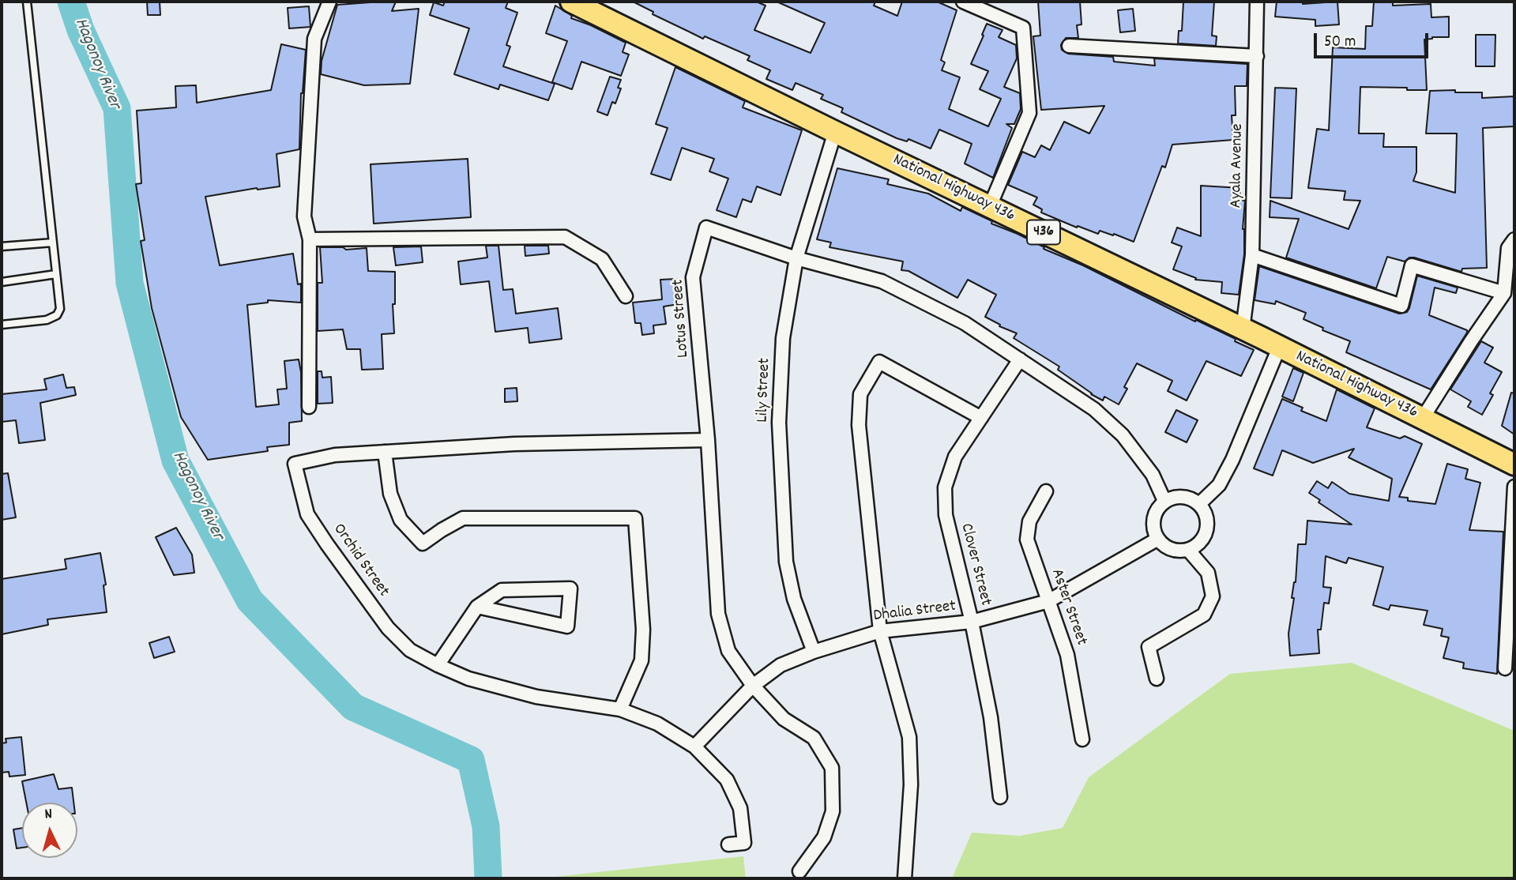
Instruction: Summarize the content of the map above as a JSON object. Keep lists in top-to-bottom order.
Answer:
{
  "streets": {
    "main road": ["National Highway 436", "436"],
    "street": [
      "Ayala Avenue",
      "Lotus Street",
      "Lily Street",
      "Orchid Street",
      "Clover Street",
      "Aster Street",
      "Dhalia Street"
    ]
  },
  "crossings": [
    ["Ayala Avenue", "National Highway 436"],
    ["National Highway 436", "Lily Street"],
    ["Lotus Street", "Lily Street"],
    ["Lotus Street", "Orchid Street"],
    ["Lotus Street", "Clover Street"],
    ["Lotus Street", "Dhalia Street"],
    ["Lily Street", "Dhalia Street"],
    ["Orchid Street", "Dhalia Street"],
    ["Clover Street", "Dhalia Street"],
    ["Aster Street", "Dhalia Street"]
  ],
  "water": ["Hagonoy River"],
  "scale_bar": "50 m",
  "north": "top"
}
